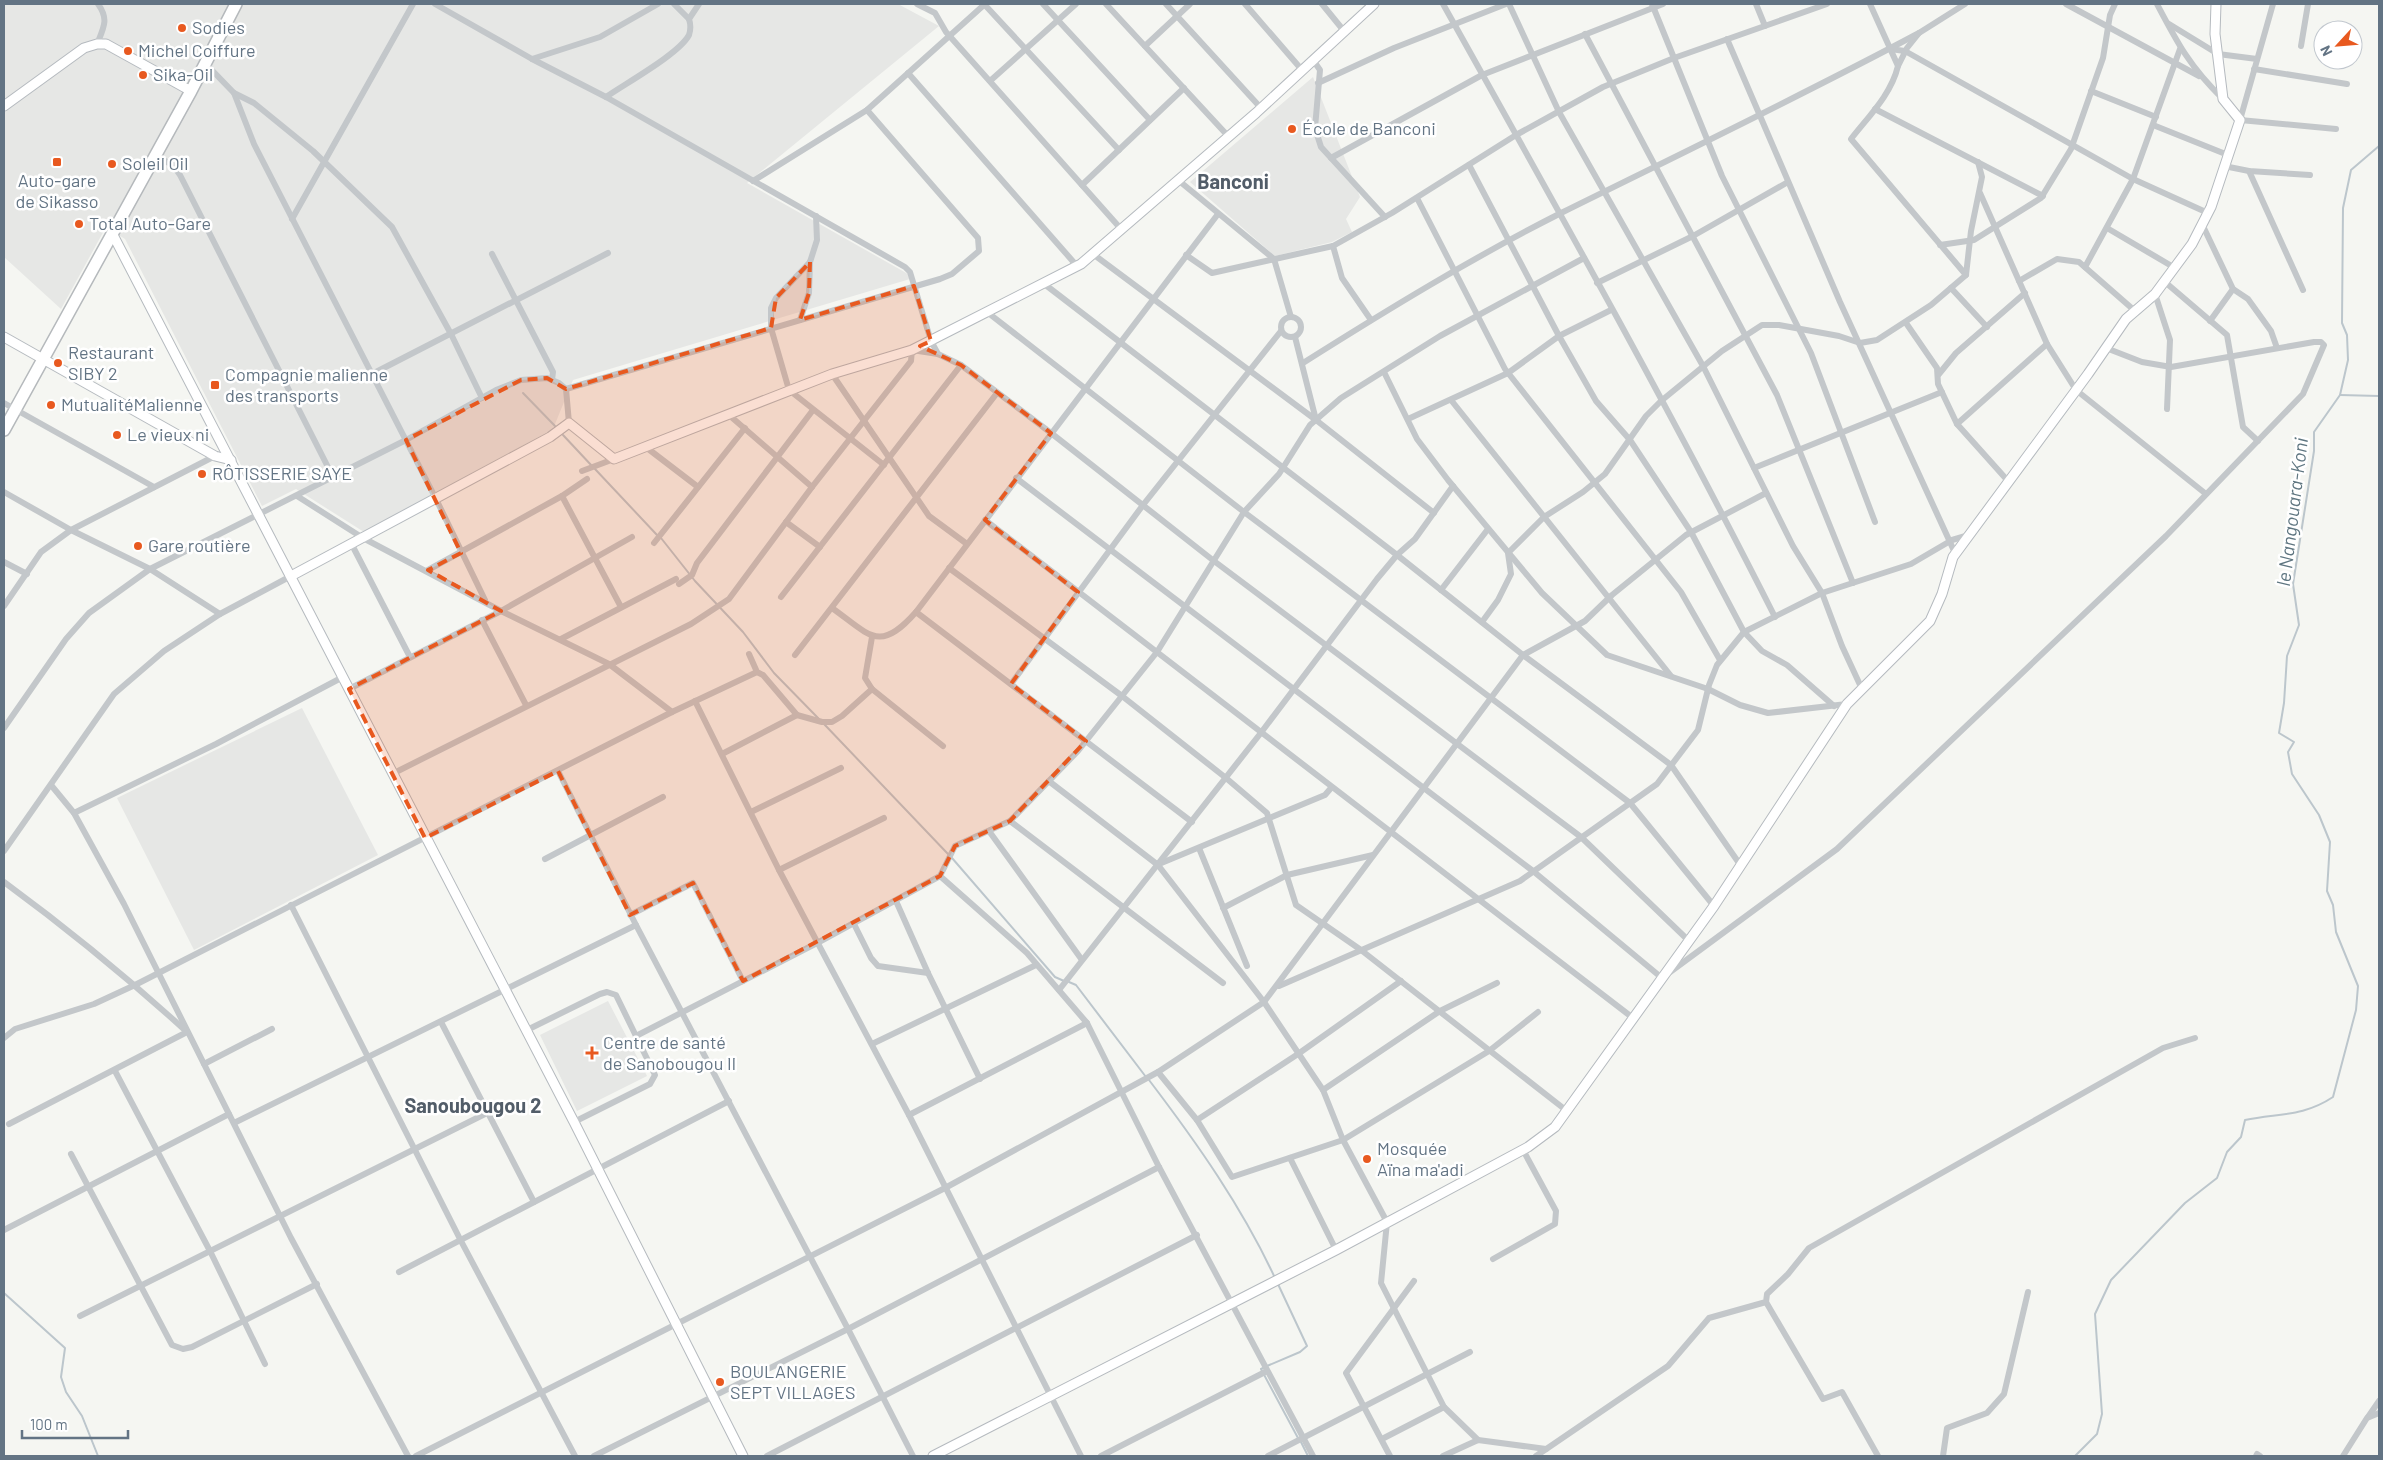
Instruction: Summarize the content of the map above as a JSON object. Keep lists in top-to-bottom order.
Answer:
{
  "districts": ["Banconi", "Sanoubougou 2"],
  "water": ["le Nangouara-Koni"],
  "places": {
    "other": [
      "Sodies",
      "Michel Coiffure",
      "Sika-Oil",
      "École de Banconi",
      "Soleil Oil",
      "Total Auto-Gare",
      "Restaurant SIBY 2",
      "MutualitéMalienne",
      "Le vieux ni",
      "RÔTISSERIE SAYE",
      "Gare routière",
      "Mosquée Aïna ma'adi",
      "BOULANGERIE SEPT VILLAGES"
    ],
    "transit": ["Auto-gare de Sikasso", "Compagnie malienne des transports"],
    "health": ["Centre de santé de Sanobougou II"]
  },
  "scale_bar": "100 m",
  "north": "bottom left"
}
